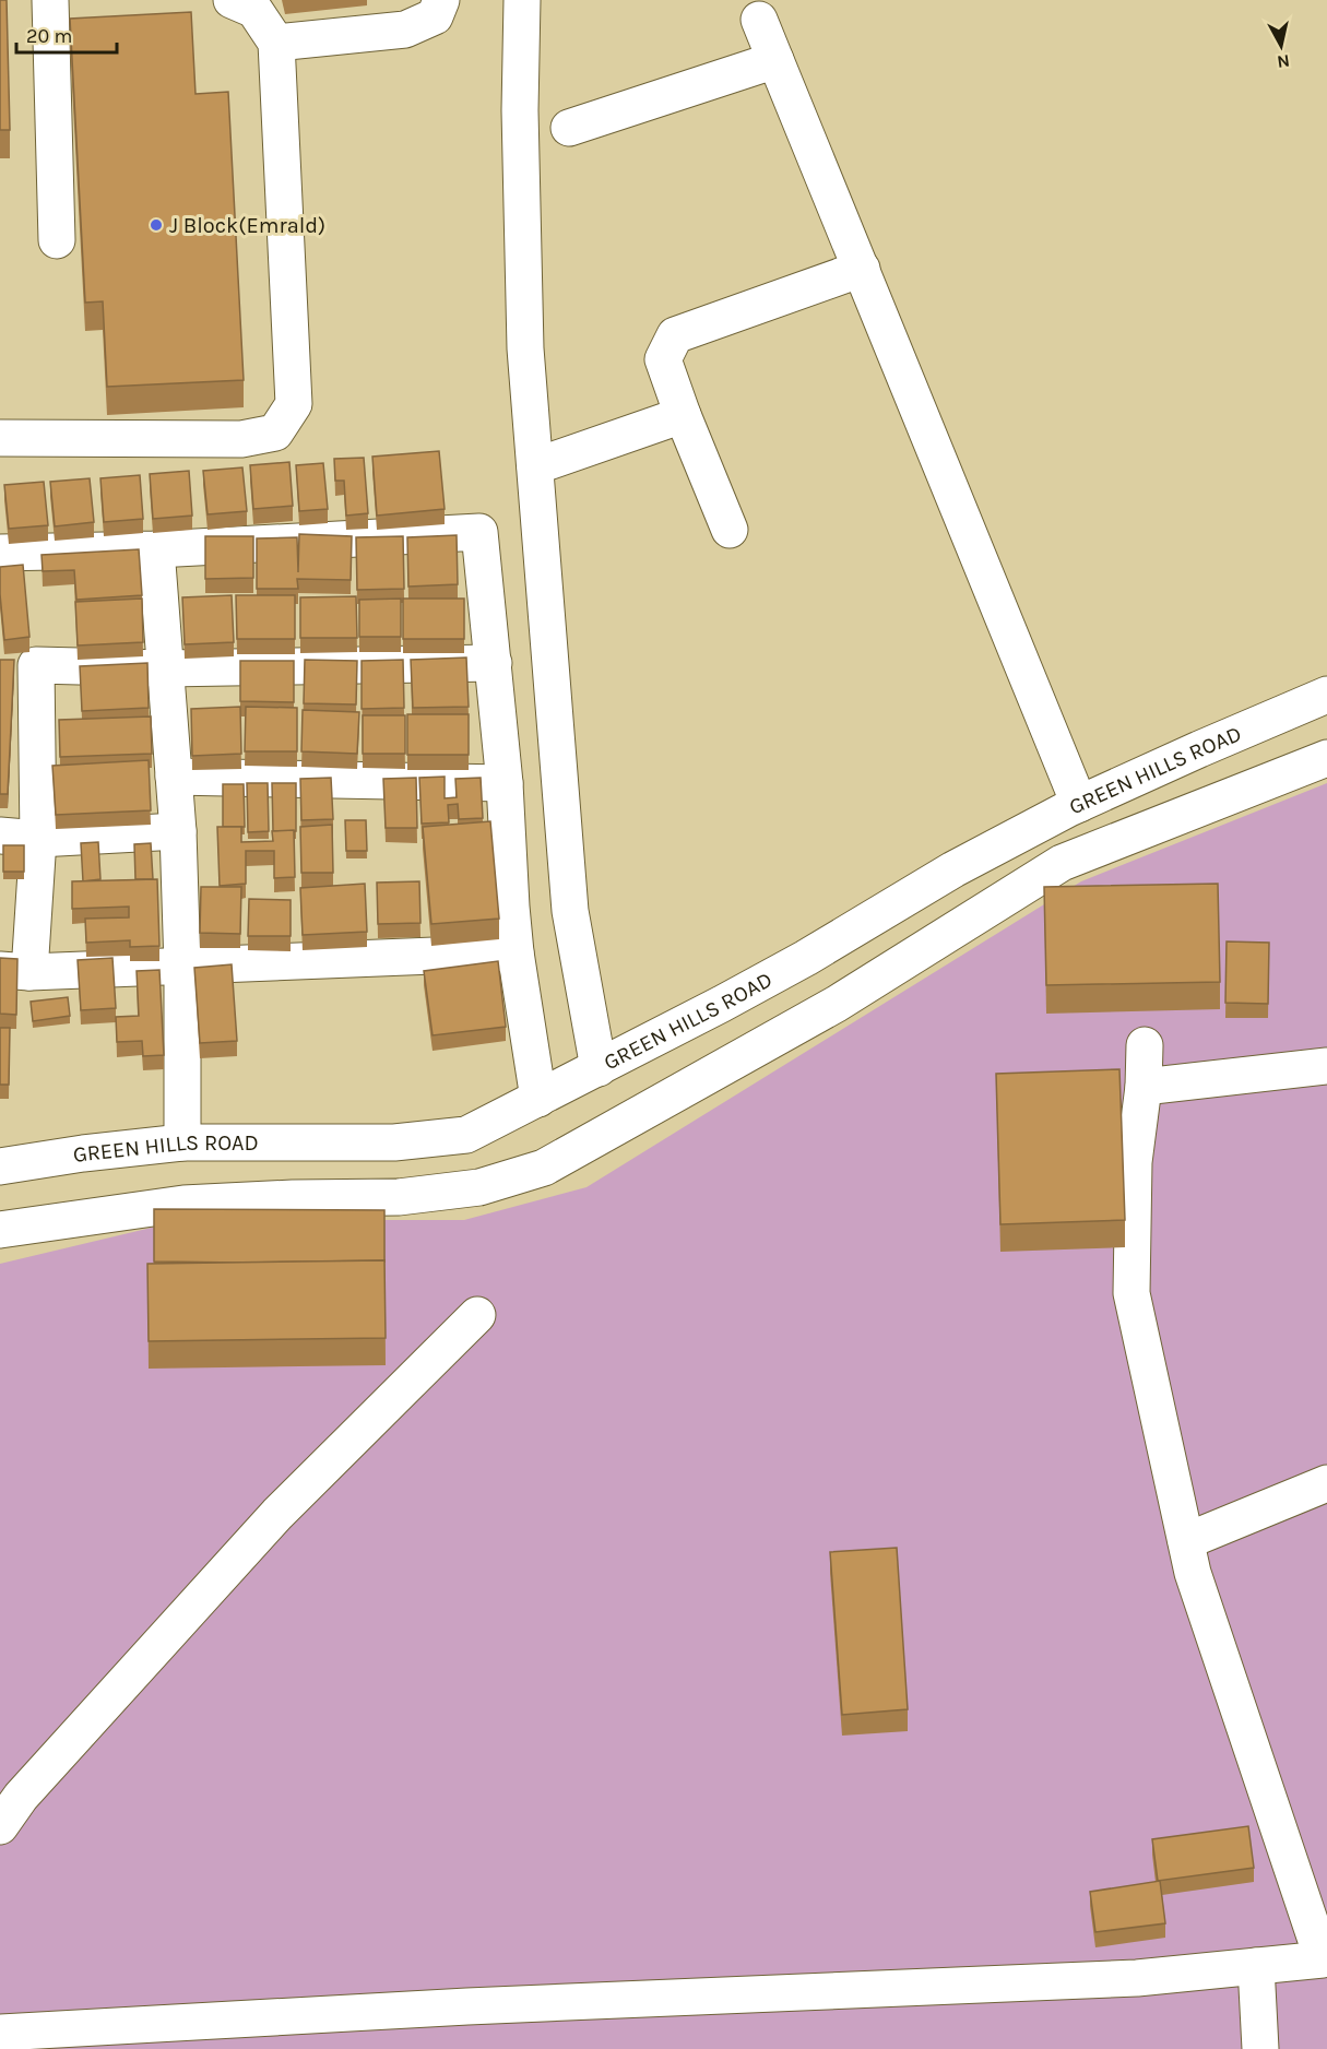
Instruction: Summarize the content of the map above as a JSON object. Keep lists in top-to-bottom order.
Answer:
{
  "streets": {
    "street": ["GREEN HILLS ROAD"]
  },
  "places": ["J Block(Emrald)"],
  "scale_bar": "20 m",
  "north": "bottom"
}
